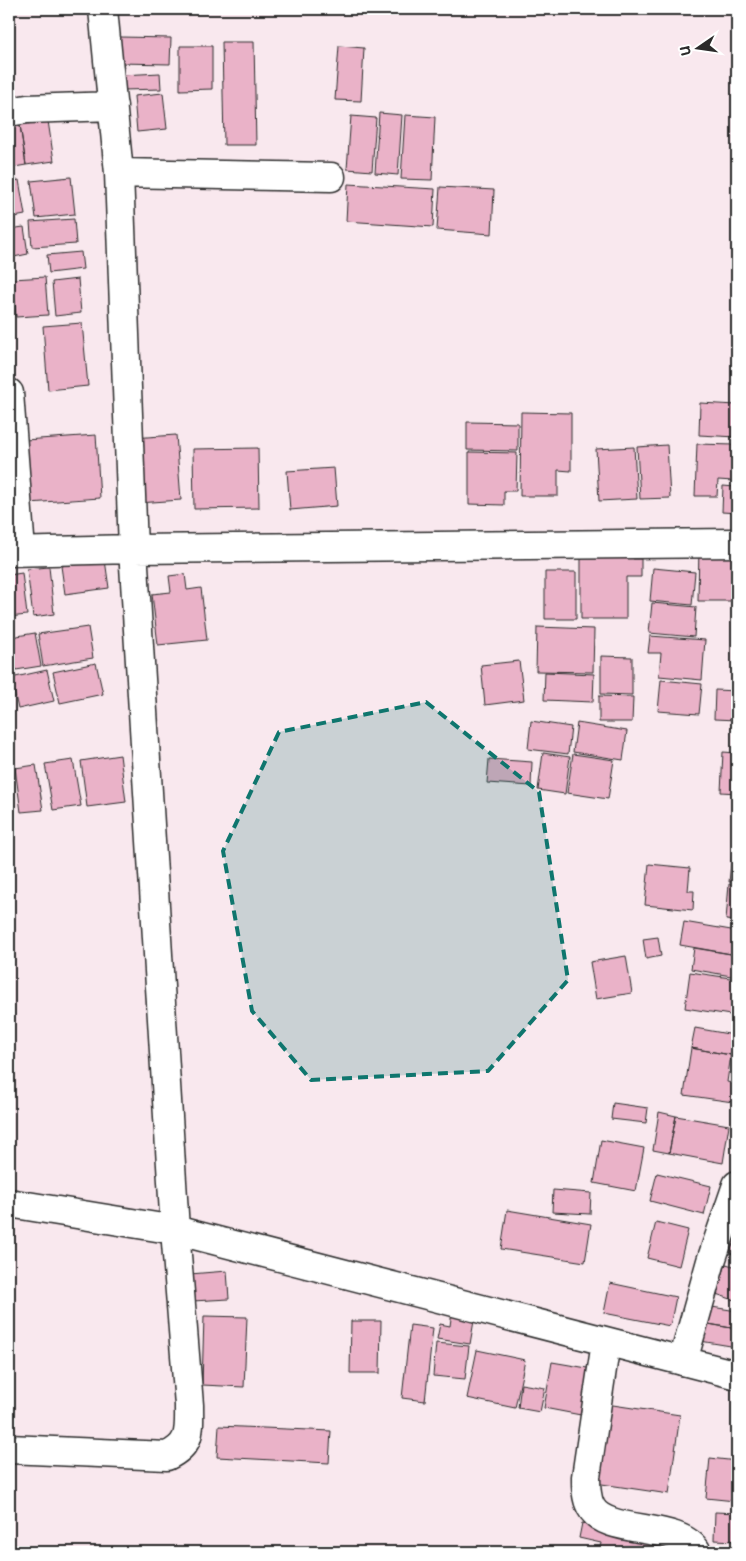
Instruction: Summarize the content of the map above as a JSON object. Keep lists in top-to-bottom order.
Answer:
{
  "north": "left"
}
